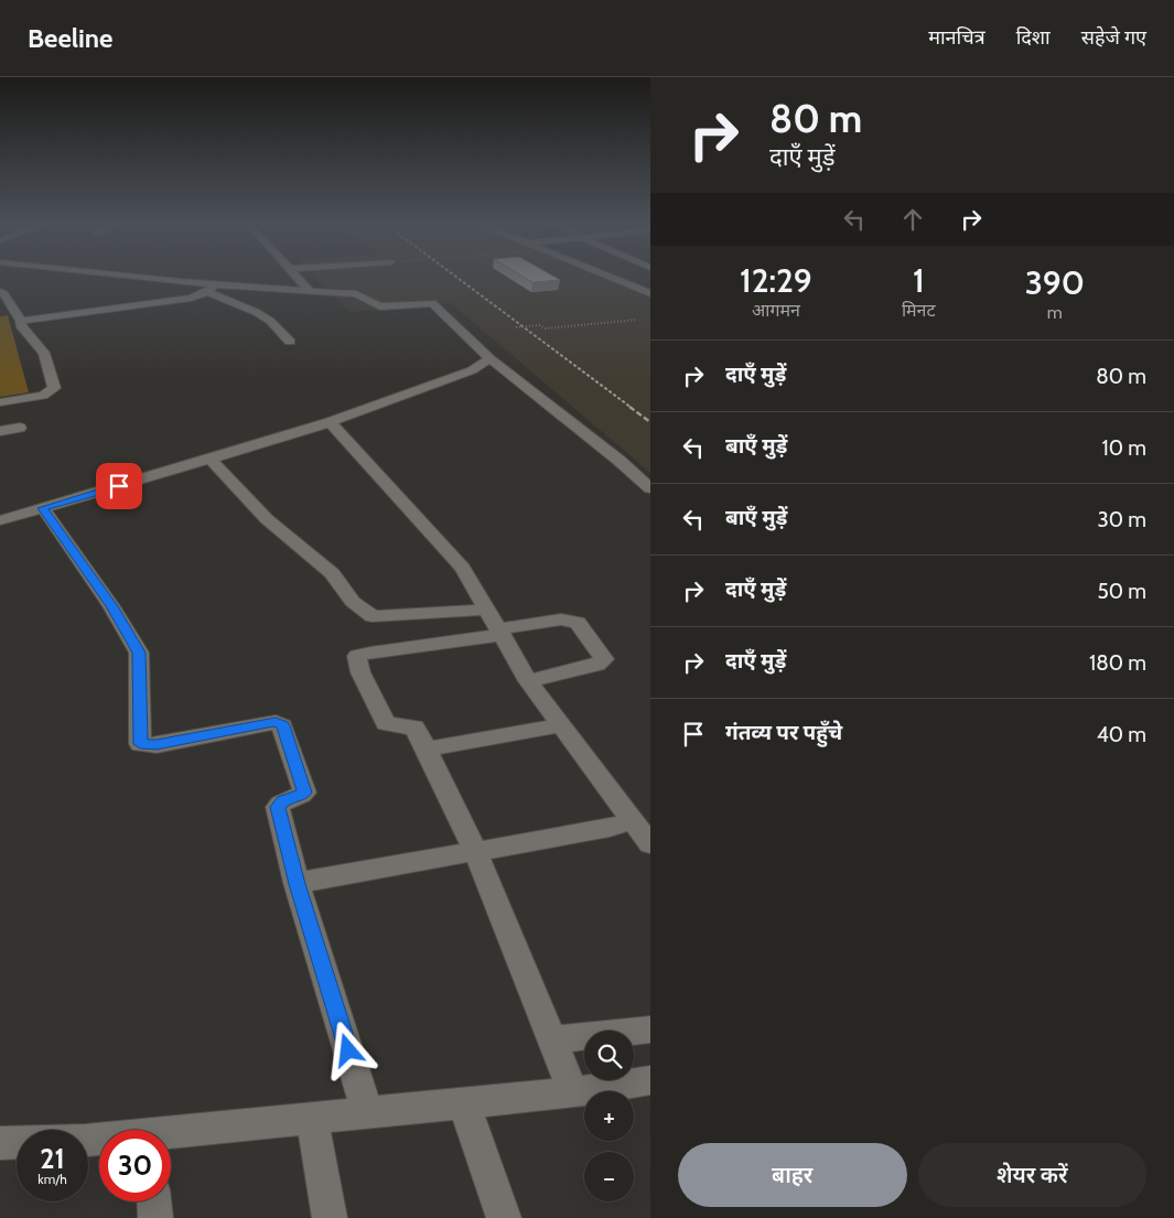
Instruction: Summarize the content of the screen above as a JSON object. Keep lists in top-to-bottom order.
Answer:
{
  "page": {
    "header": "Beeline",
    "nav": ["मानचित्र", "दिशा", "सहेजे गए"],
    "turn": ["80 m", "दाएँ मुड़ें"],
    "eta": [
      "12:29",
      "आगमन",
      "1",
      "मिनट",
      "390",
      "m"
    ],
    "list": [
      {
        "name": "दाएँ मुड़ें",
        "value": "80 m"
      },
      {
        "name": "बाएँ मुड़ें",
        "value": "10 m"
      },
      {
        "name": "बाएँ मुड़ें",
        "value": "30 m"
      },
      {
        "name": "दाएँ मुड़ें",
        "value": "50 m"
      },
      {
        "name": "दाएँ मुड़ें",
        "value": "180 m"
      },
      {
        "name": "गंतव्य पर पहुँचे",
        "value": "40 m"
      }
    ],
    "map_buttons": ["+", "−"],
    "speed": "21 km/h",
    "limit": "30",
    "buttons": ["बाहर", "शेयर करें"]
  }
}
